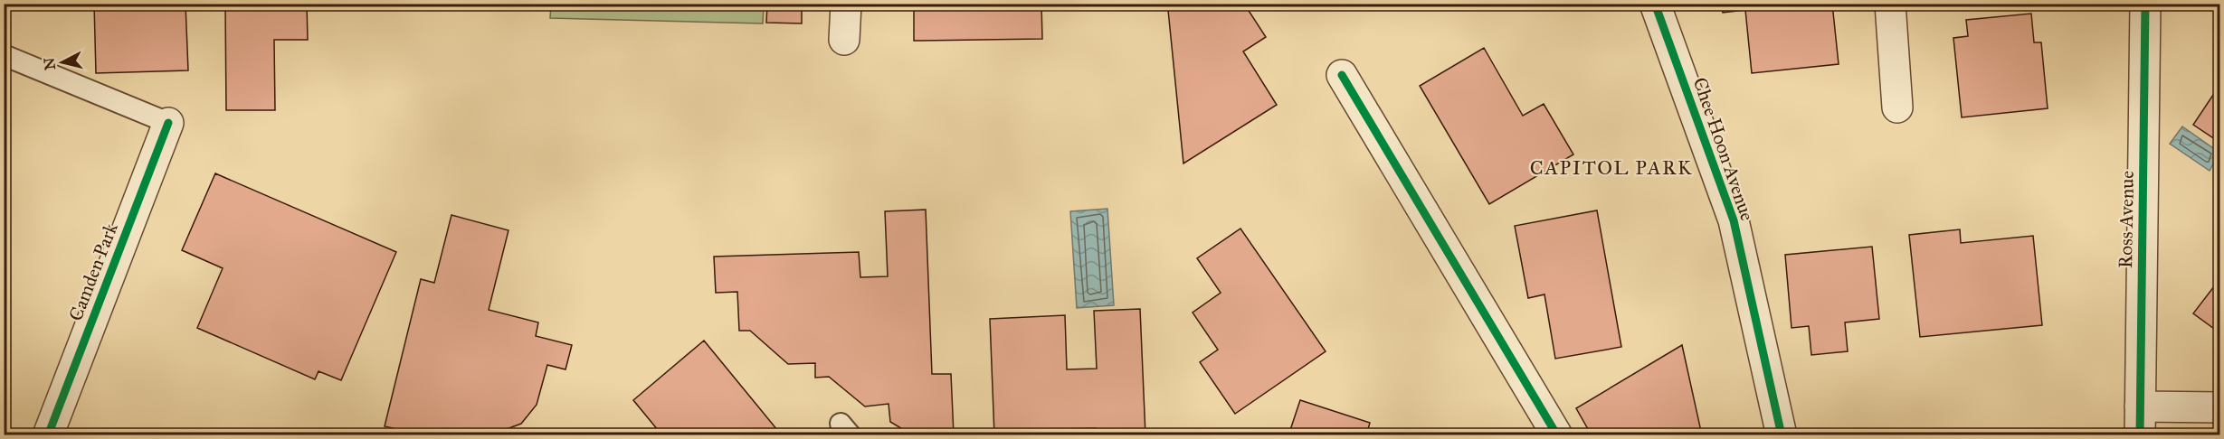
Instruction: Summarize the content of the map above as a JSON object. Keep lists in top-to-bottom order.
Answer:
{
  "streets": {
    "street": ["Chee Hoon Avenue", "Ross Avenue", "Camden Park"]
  },
  "districts": ["CAPITOL PARK"],
  "north": "left"
}
